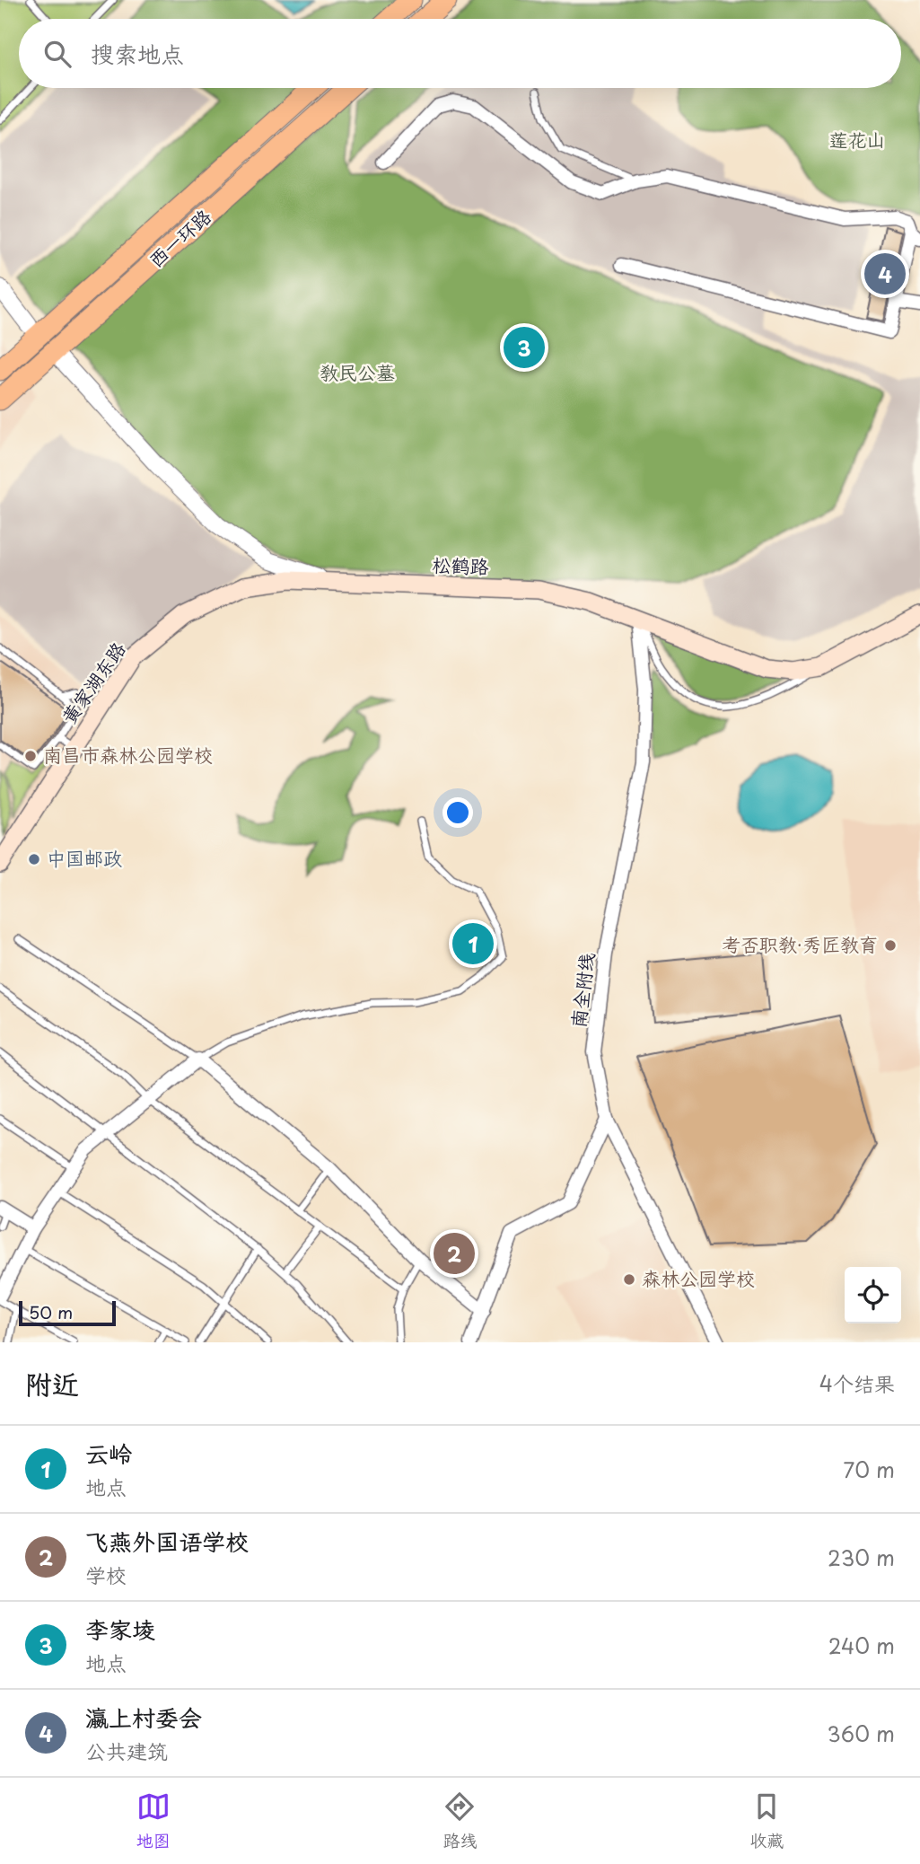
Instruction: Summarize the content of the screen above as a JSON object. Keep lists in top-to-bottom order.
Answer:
{
  "streets": {
    "highway": ["西一环路"],
    "main road": ["松鹤路", "黄家湖东路"],
    "street": ["南全附线"]
  },
  "crossings": [
    ["松鹤路", "黄家湖东路"],
    ["松鹤路", "南全附线"]
  ],
  "parks": ["莲花山", "教民公墓"],
  "places": [
    "南昌市森林公园学校",
    "中国邮政",
    "考否职教·秀匠教育",
    "森林公园学校"
  ],
  "scale_bar": "50 m",
  "page": {
    "search": "搜索地点",
    "pins": [
      "4",
      "3",
      "1",
      "2"
    ],
    "scale": "50 m",
    "heading": ["附近", "4个结果"],
    "list": [
      {
        "mark": "1",
        "name": "云岭",
        "note": "地点",
        "value": "70 m"
      },
      {
        "mark": "2",
        "name": "飞燕外国语学校",
        "note": "学校",
        "value": "230 m"
      },
      {
        "mark": "3",
        "name": "李家堎",
        "note": "地点",
        "value": "240 m"
      },
      {
        "mark": "4",
        "name": "瀛上村委会",
        "note": "公共建筑",
        "value": "360 m"
      }
    ],
    "nav": ["地图", "路线", "收藏"]
  }
}
